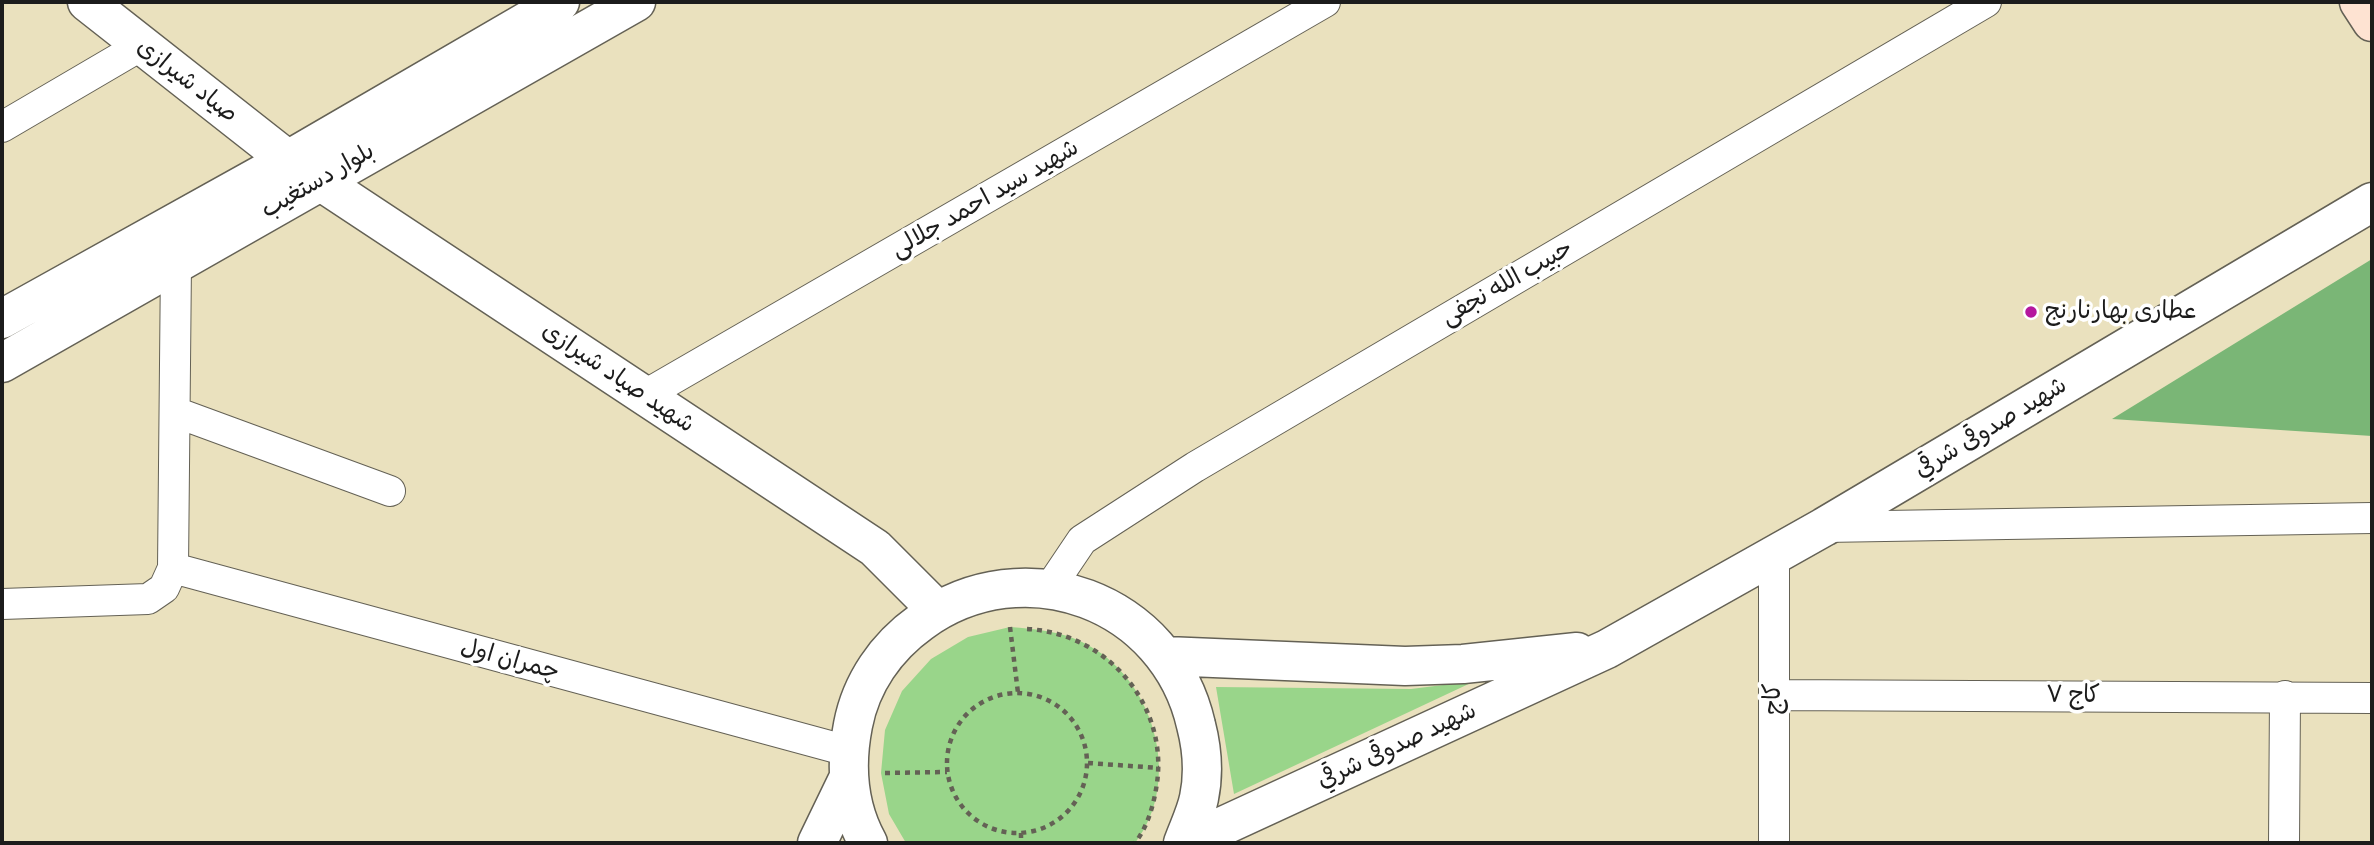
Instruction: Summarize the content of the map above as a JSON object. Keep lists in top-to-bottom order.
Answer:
{
  "streets": {
    "street": [
      "صیاد شیرازی",
      "بلوار دستغیب",
      "شهید سید احمد جلالی",
      "حبیب الله نجفی",
      "شهید صیاد شیرازی",
      "شهید صدوقی شرقي",
      "چمران اول",
      "کاج ۷",
      "کاج"
    ]
  },
  "crossings": [
    ["صیاد شیرازی", "بلوار دستغیب"],
    ["صیاد شیرازی", "شهید صیاد شیرازی"],
    ["بلوار دستغیب", "شهید صیاد شیرازی"],
    ["شهید سید احمد جلالی", "شهید صیاد شیرازی"],
    ["شهید صدوقی شرقي", "کاج"],
    ["کاج ۷", "کاج"]
  ],
  "places": ["عطاری بهارنارنج"]
}
